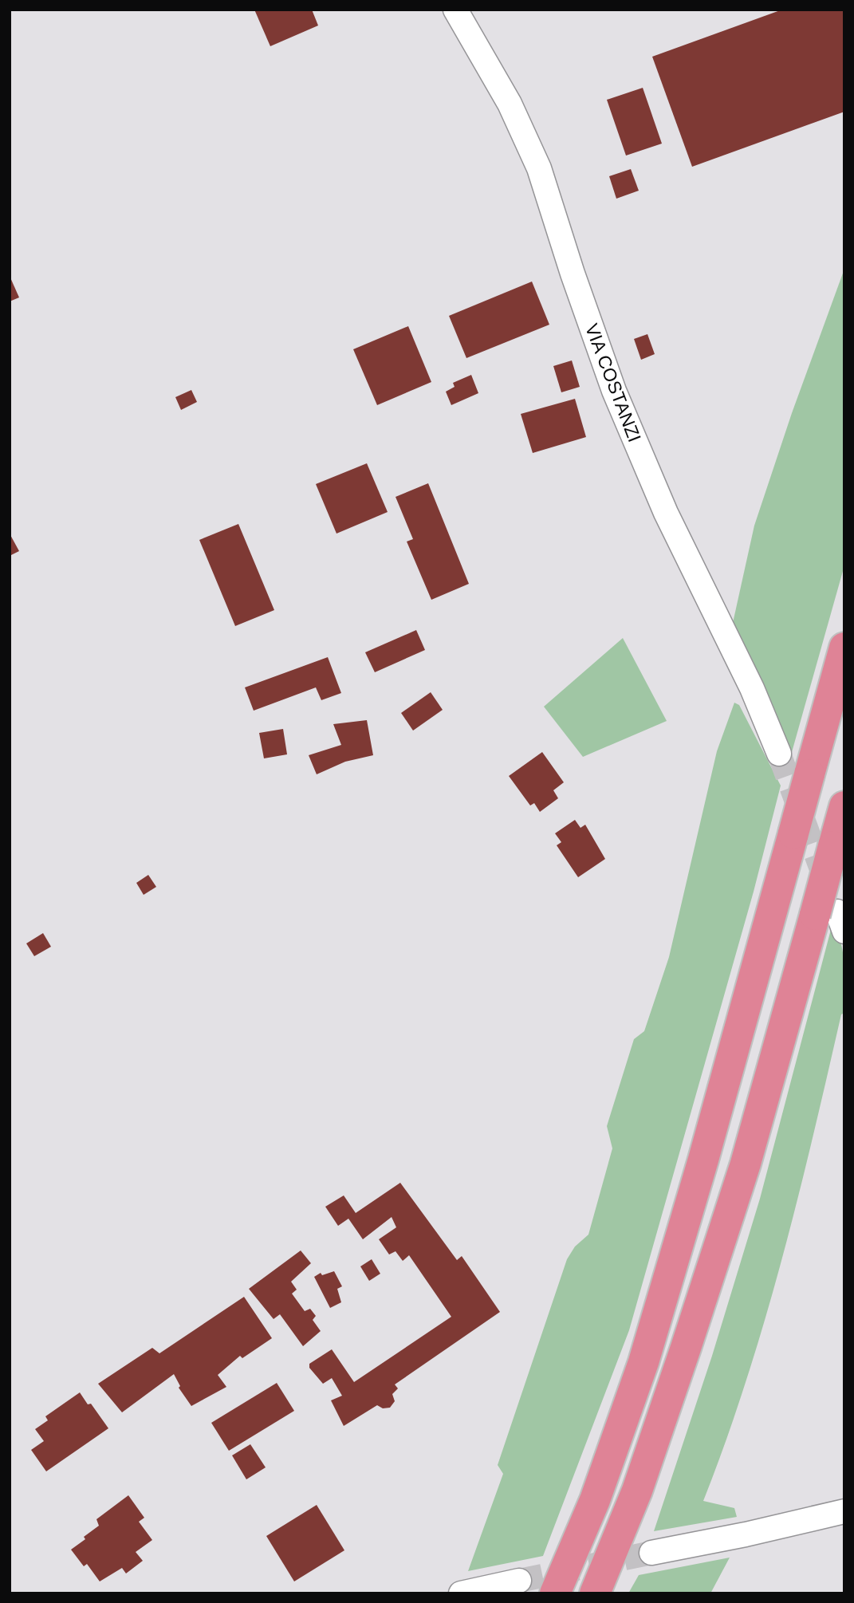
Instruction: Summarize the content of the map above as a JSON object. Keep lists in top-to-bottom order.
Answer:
{
  "streets": {
    "street": ["VIA COSTANZI"]
  }
}
